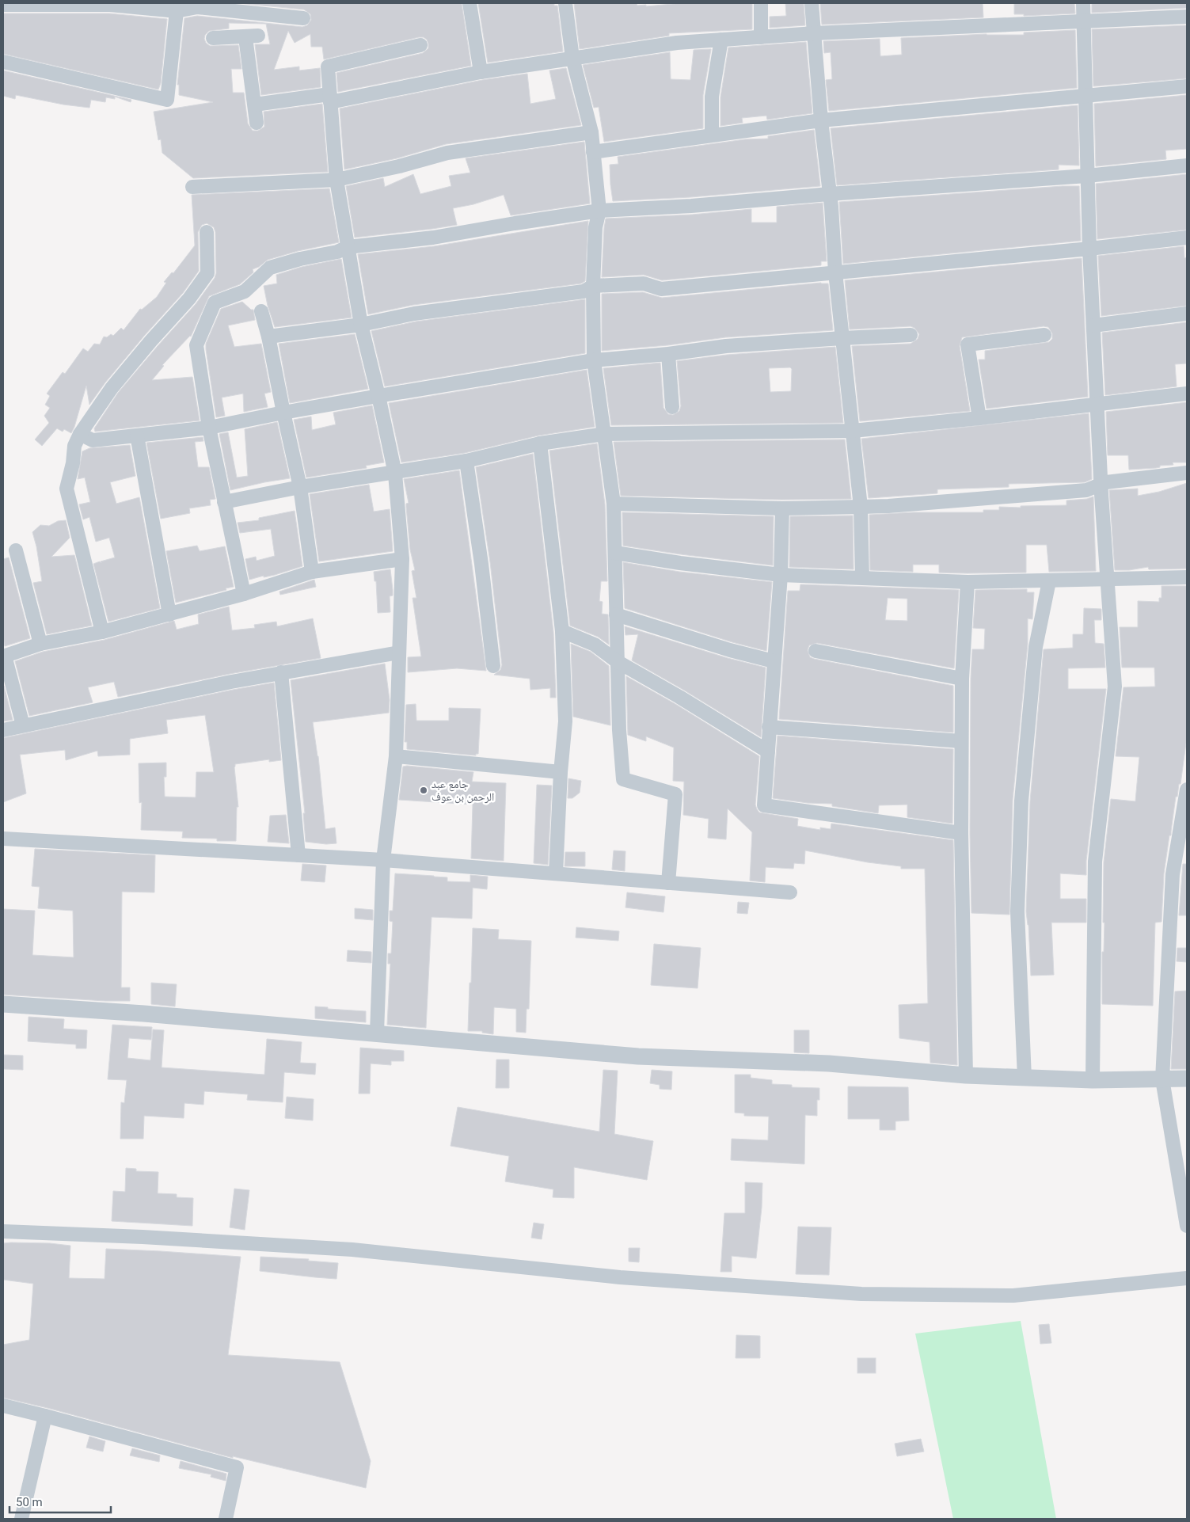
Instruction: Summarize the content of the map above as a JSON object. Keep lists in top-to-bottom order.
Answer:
{
  "places": ["جامع عبد الرحمن بن عوف"],
  "scale_bar": "50 m"
}
